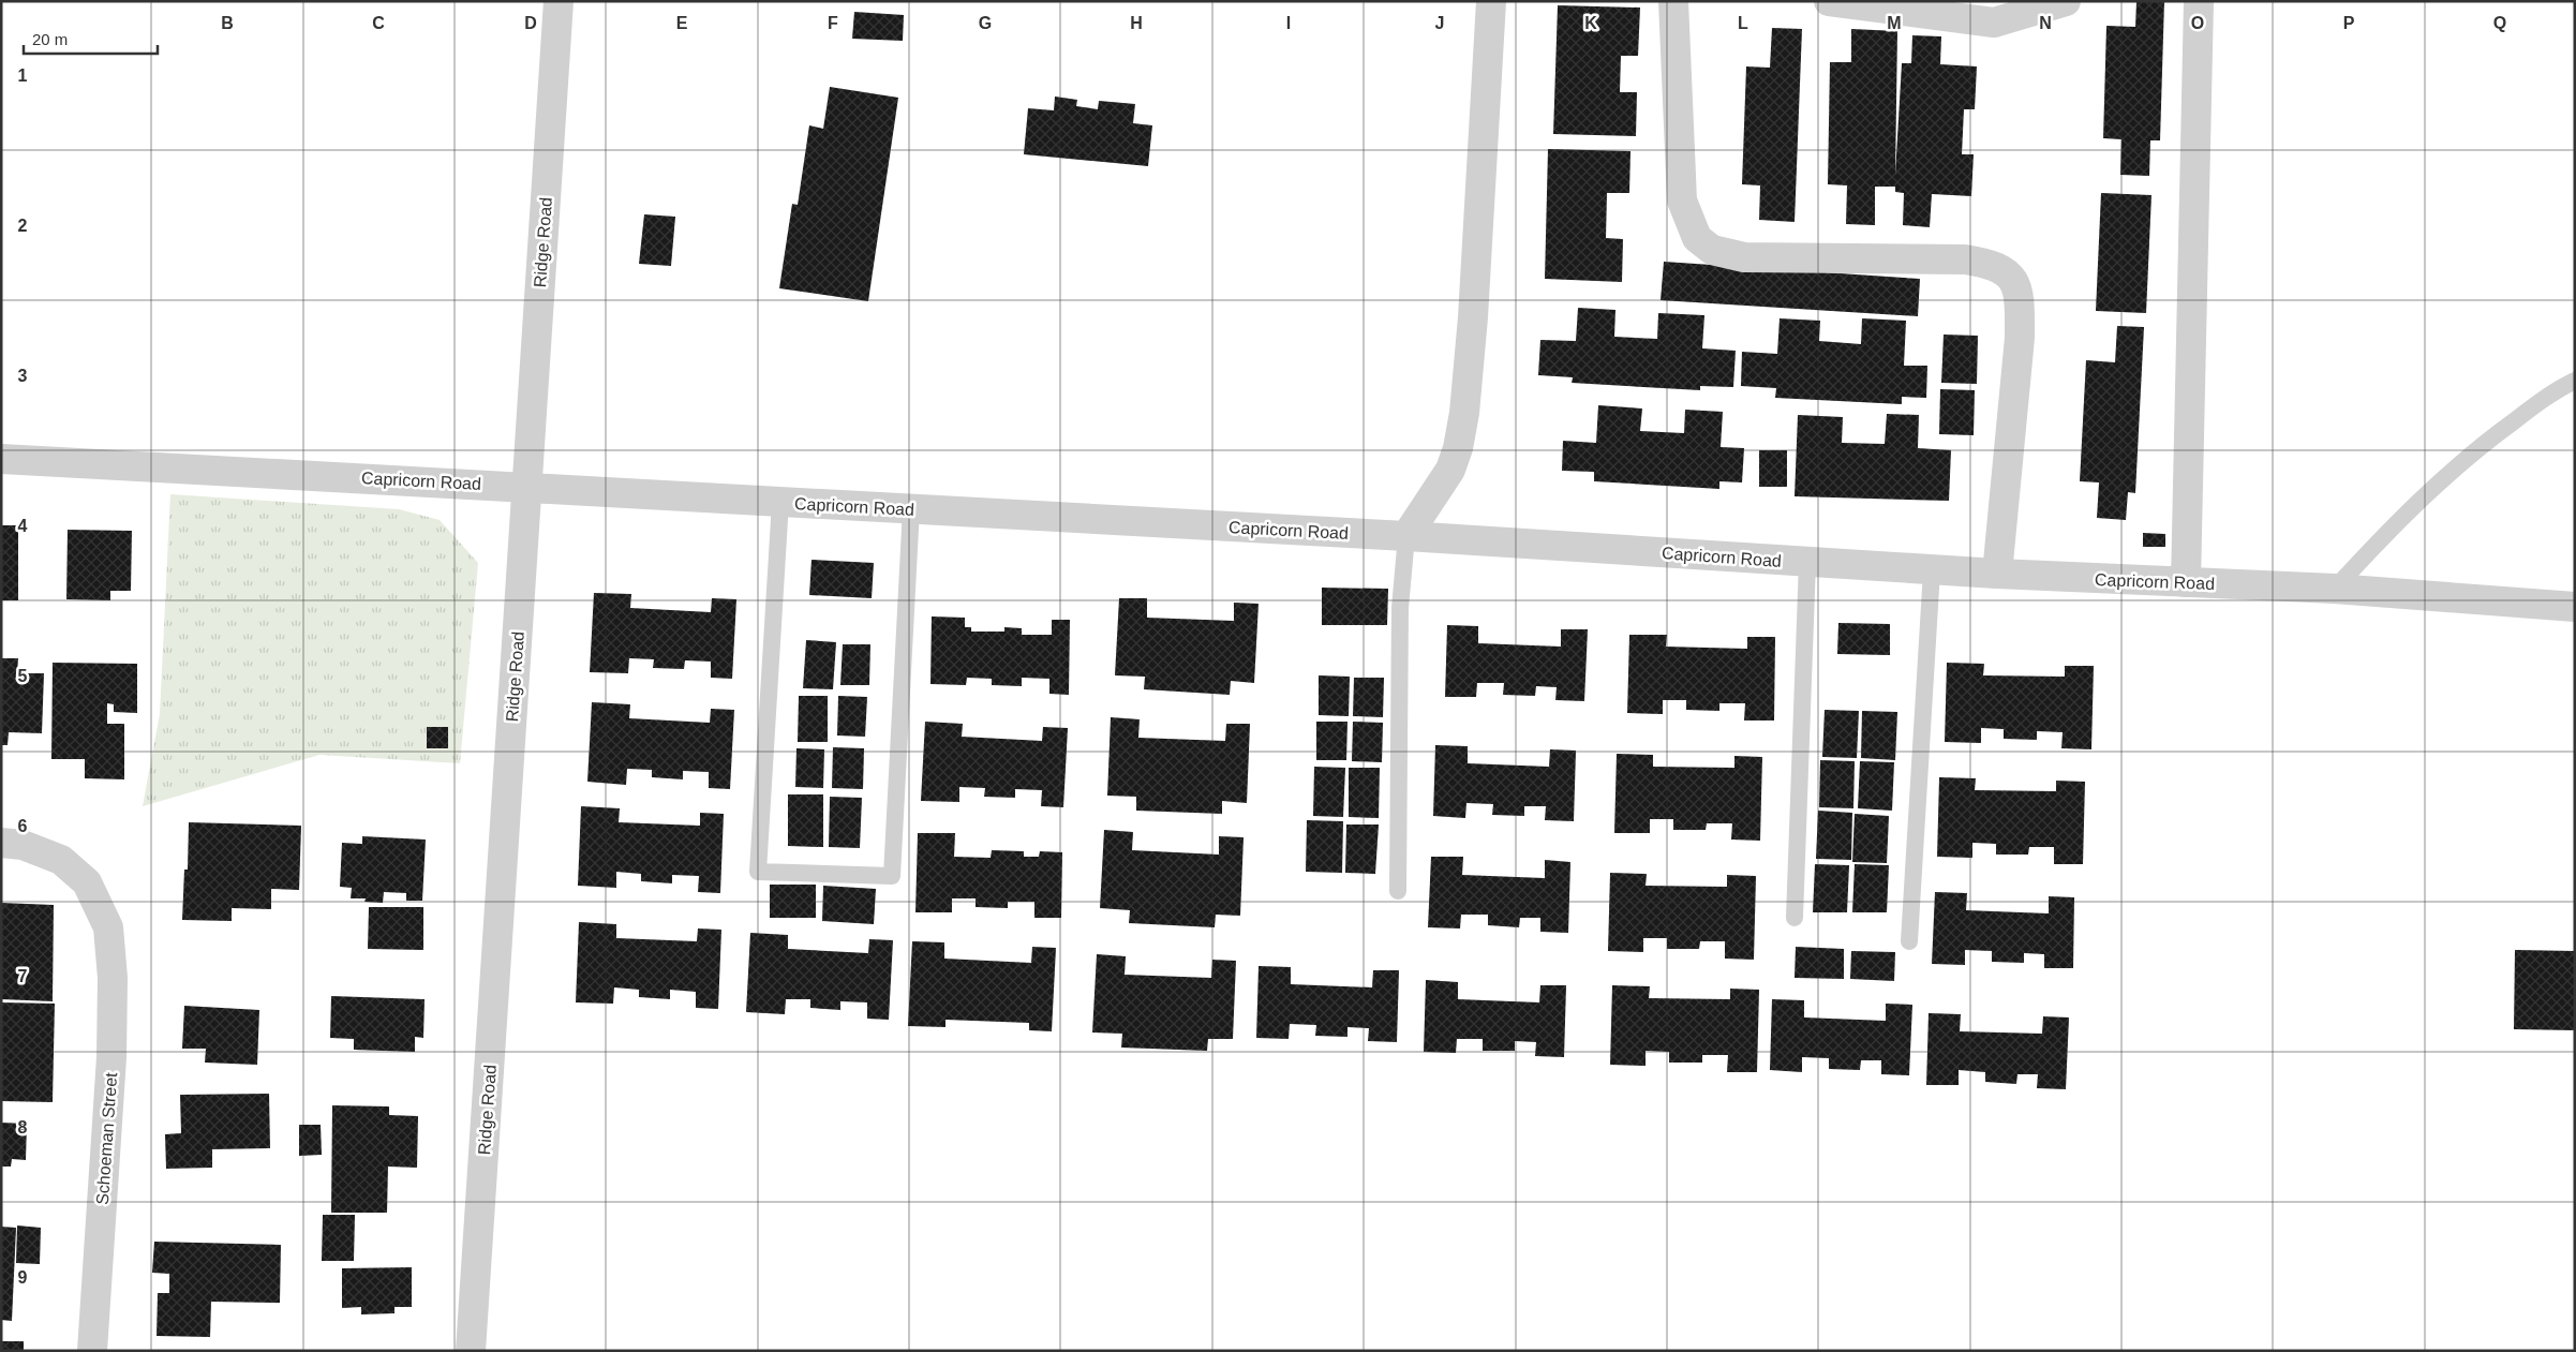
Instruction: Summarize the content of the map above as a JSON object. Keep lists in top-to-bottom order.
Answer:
{
  "streets": {
    "street": ["Ridge Road", "Capricorn Road", "Schoeman Street"]
  },
  "crossings": [
    ["Ridge Road", "Capricorn Road"]
  ],
  "scale_bar": "20 m",
  "grid": {
    "columns": [
      "B",
      "C",
      "D",
      "E",
      "F",
      "G",
      "H",
      "I",
      "J",
      "K",
      "L",
      "M",
      "N",
      "O",
      "P",
      "Q"
    ],
    "rows": [
      "1",
      "2",
      "3",
      "4",
      "5",
      "6",
      "7",
      "8",
      "9"
    ]
  }
}
